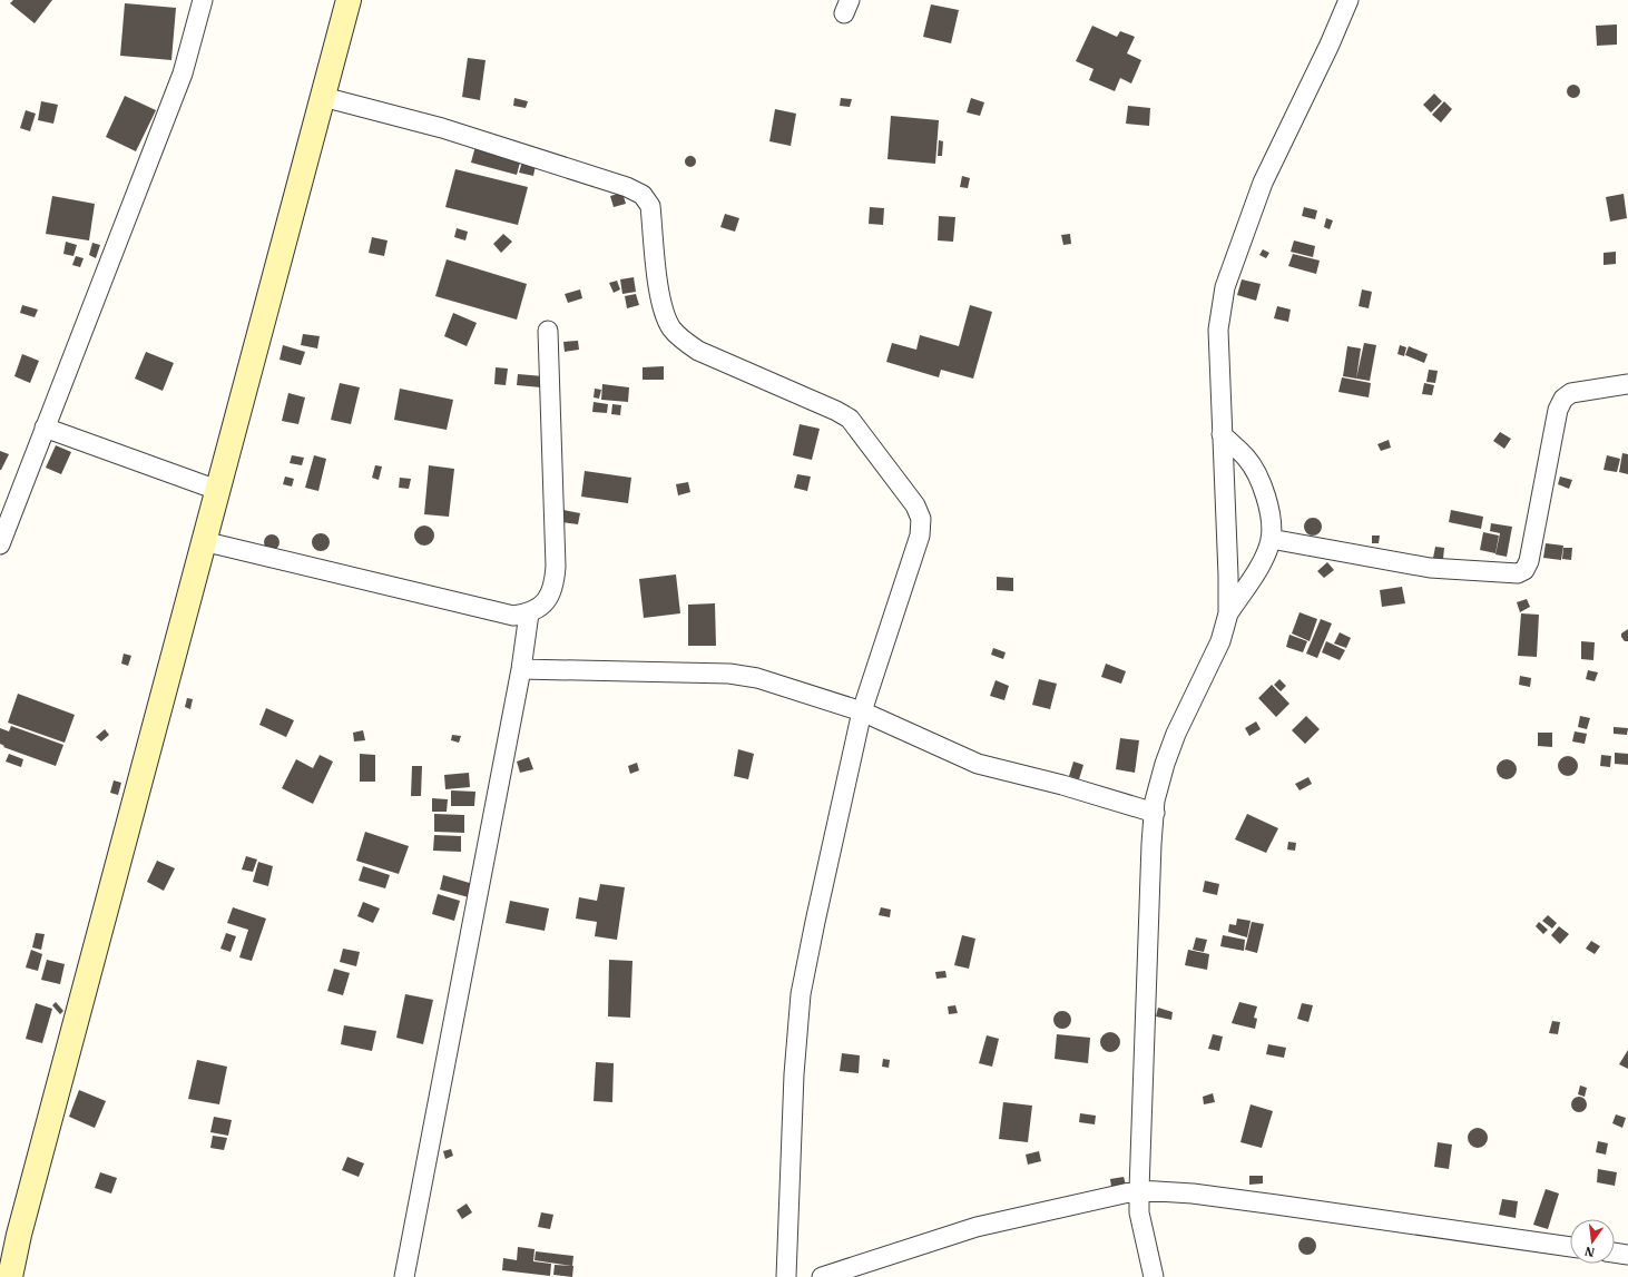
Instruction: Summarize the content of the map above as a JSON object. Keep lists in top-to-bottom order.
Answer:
{
  "north": "bottom"
}
